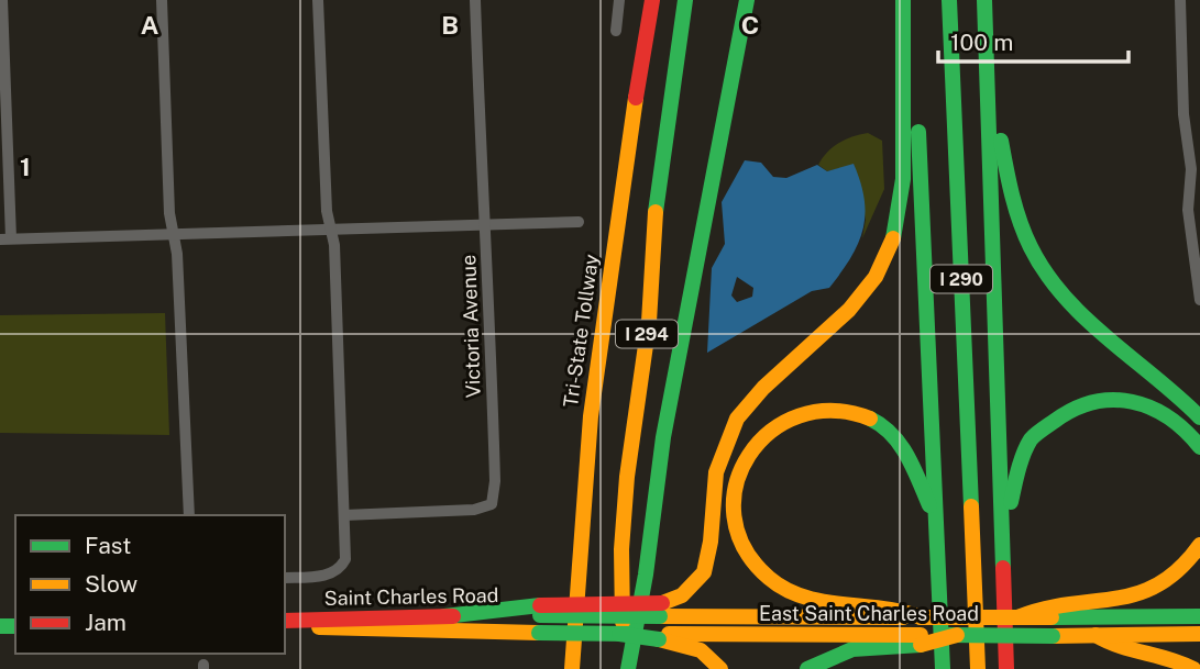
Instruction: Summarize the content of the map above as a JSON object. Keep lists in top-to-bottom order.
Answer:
{
  "streets": {
    "main road": [
      "I 290",
      "Tri-State Tollway",
      "I 294",
      "Saint Charles Road",
      "East Saint Charles Road"
    ],
    "street": ["Victoria Avenue"]
  },
  "crossings": [
    ["Saint Charles Road", "East Saint Charles Road"]
  ],
  "legend": ["Fast", "Slow", "Jam"],
  "scale_bar": "100 m",
  "grid": {
    "columns": ["A", "B", "C"],
    "rows": ["1"]
  }
}
